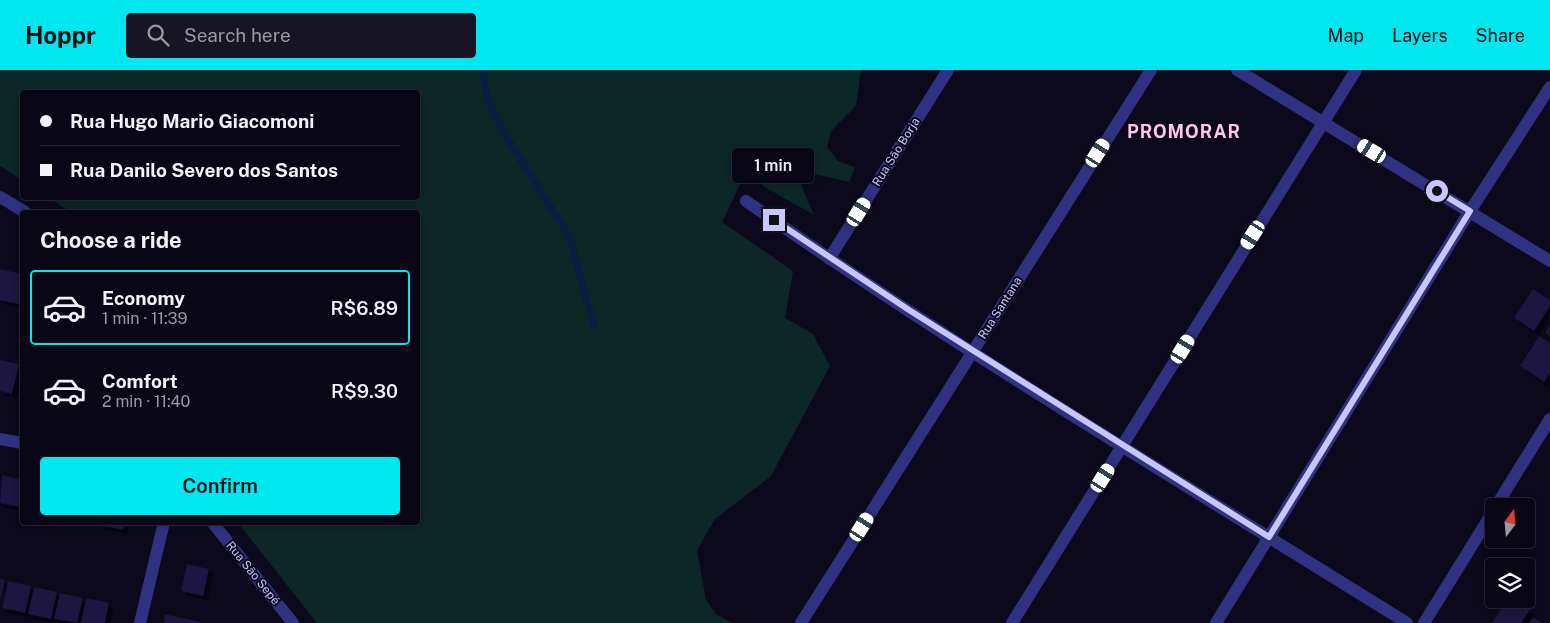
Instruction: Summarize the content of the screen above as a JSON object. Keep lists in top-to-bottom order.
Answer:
{
  "streets": {
    "street": ["Rua São Borja", "Rua Santana", "Rua São Sepé"]
  },
  "districts": ["PROMORAR"],
  "north": "top",
  "page": {
    "header": "Hoppr",
    "search": "Search here",
    "nav": ["Map", "Layers", "Share"],
    "banner": ["Rua Hugo Mario Giacomoni", "Rua Danilo Severo dos Santos"],
    "bubble": "1 min",
    "heading": "Choose a ride",
    "list": [
      {
        "name": "Economy",
        "note": "1 min · 11:39",
        "value": "R$6.89"
      },
      {
        "name": "Comfort",
        "note": "2 min · 11:40",
        "value": "R$9.30"
      }
    ],
    "buttons": "Confirm"
  }
}
